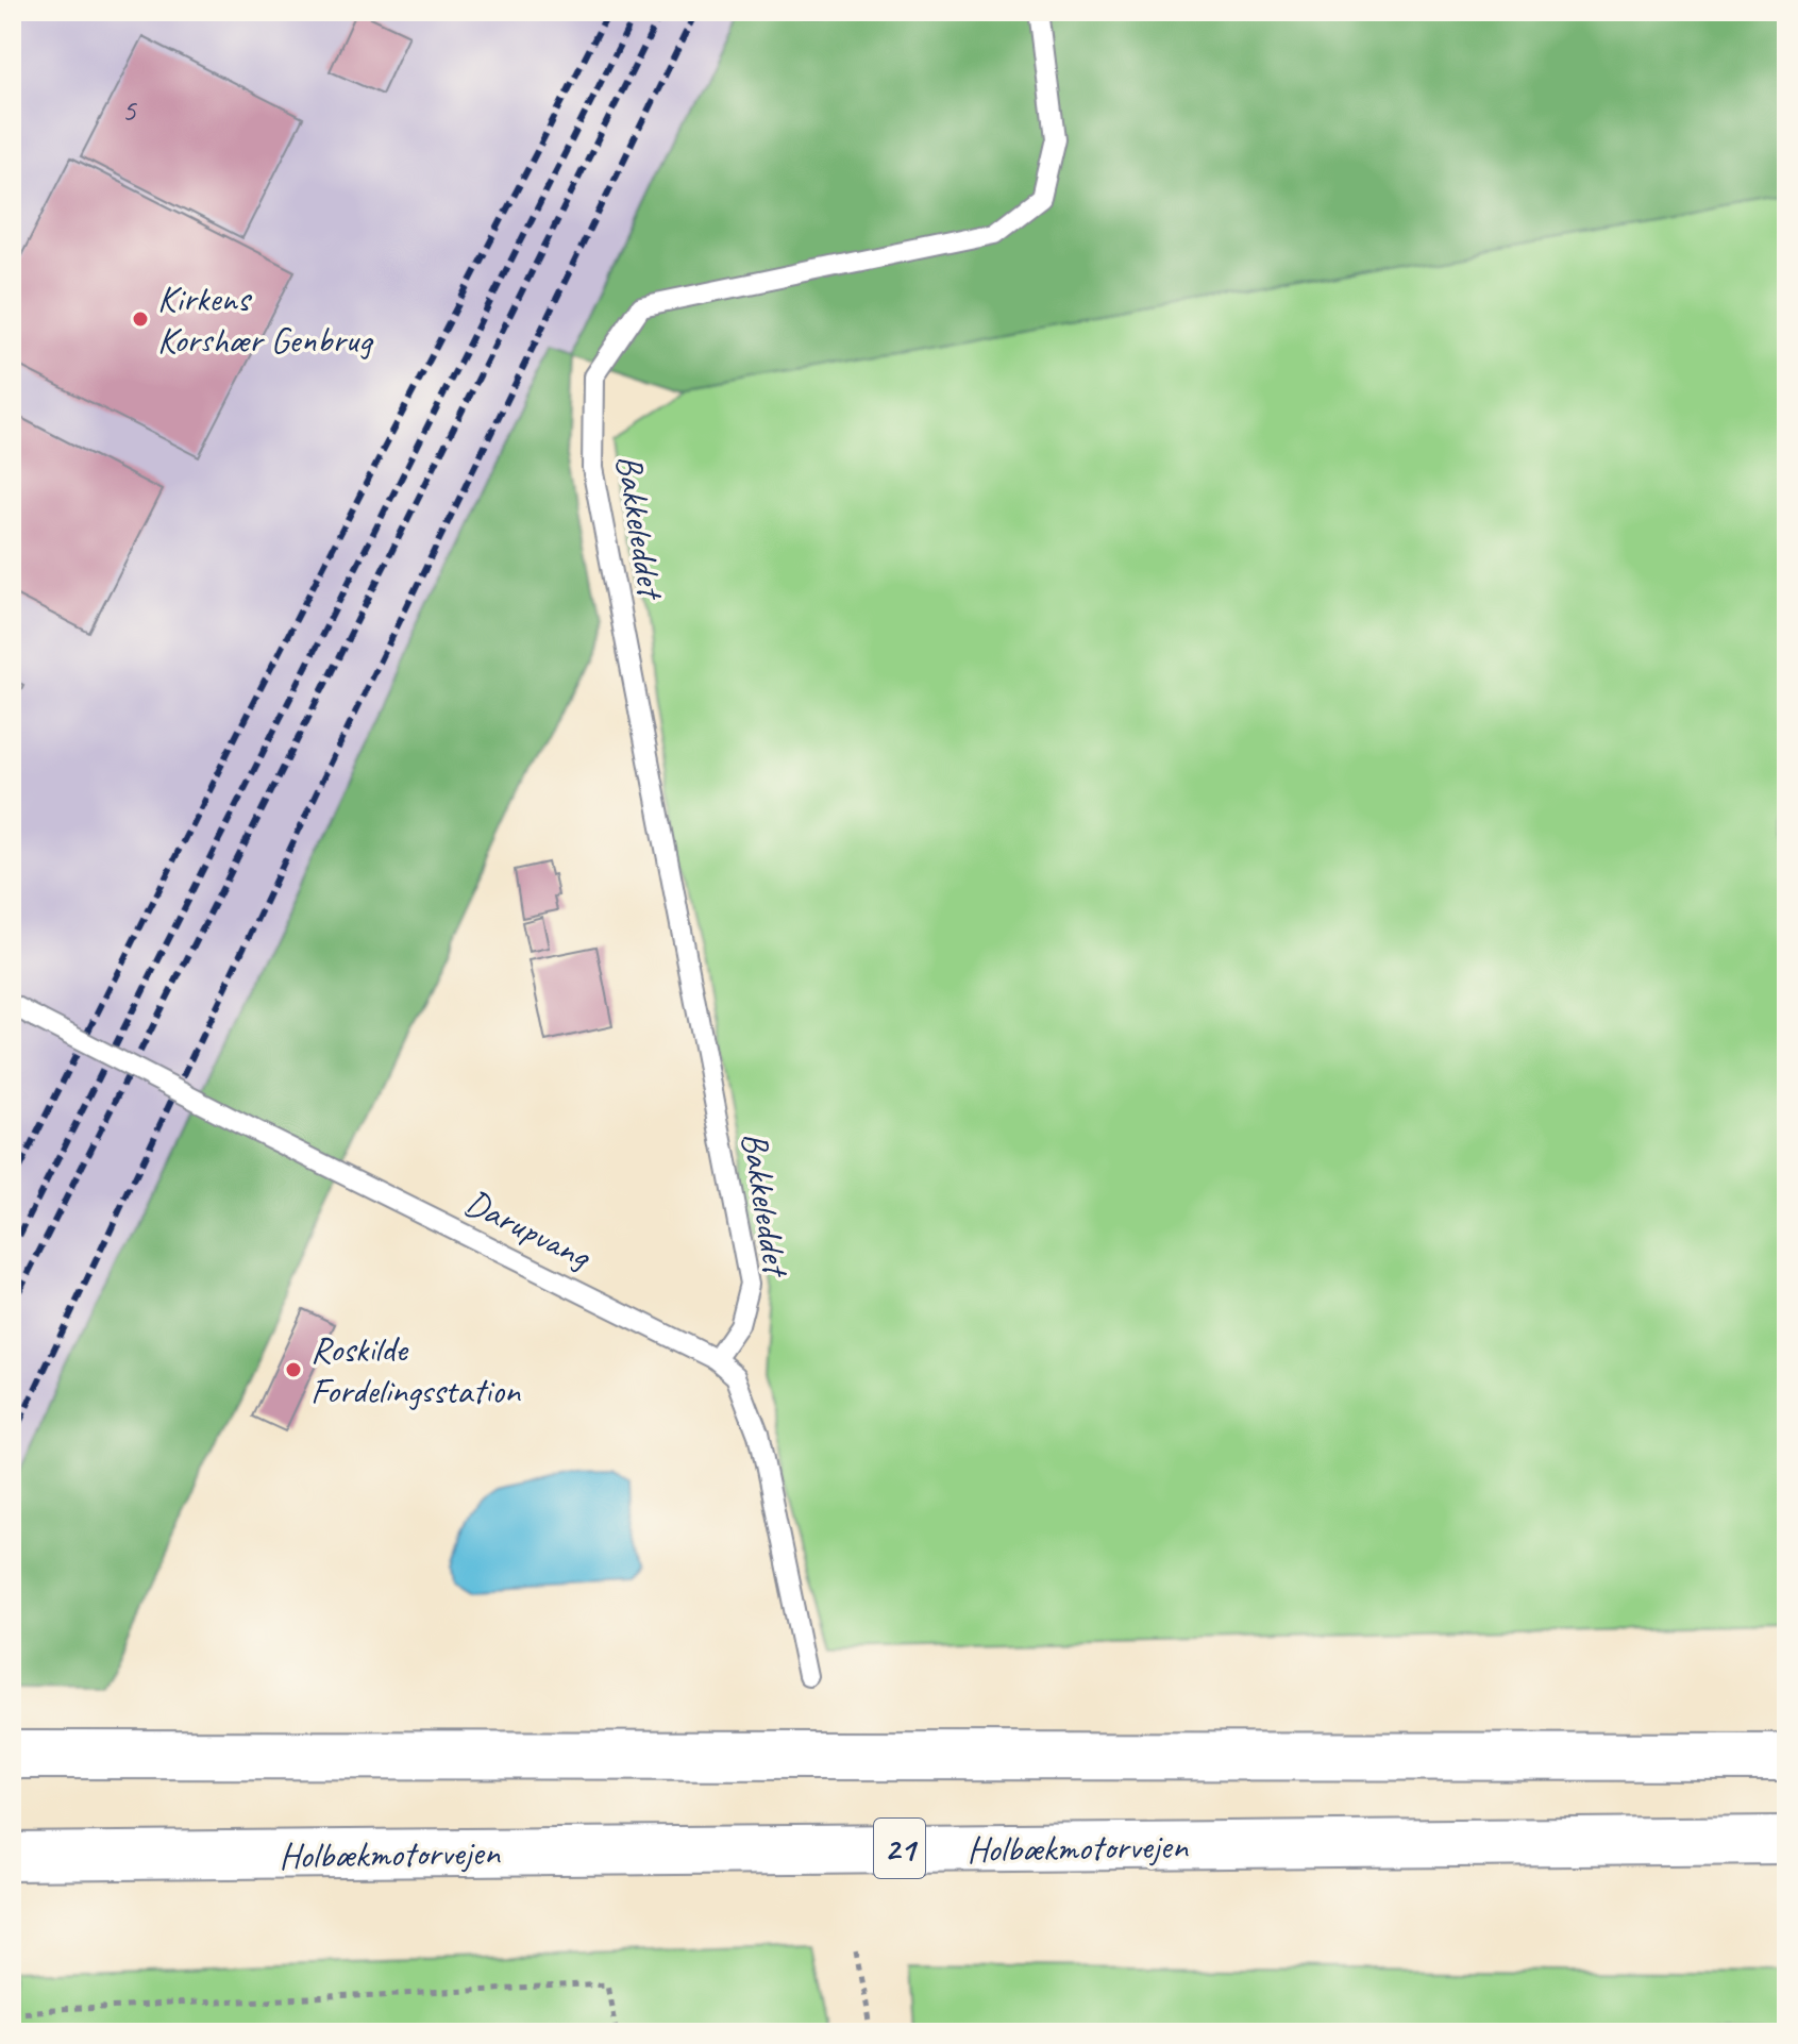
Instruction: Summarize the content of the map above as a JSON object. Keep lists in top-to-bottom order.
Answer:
{
  "streets": {
    "highway": ["Holbækmotorvejen", "21"],
    "lane": ["Bakkeleddet", "Darupvang"]
  },
  "crossings": [
    ["Bakkeleddet", "Darupvang"]
  ],
  "places": ["Kirkens Korshær Genbrug", "Roskilde Fordelingsstation"],
  "house_numbers": ["5"]
}
